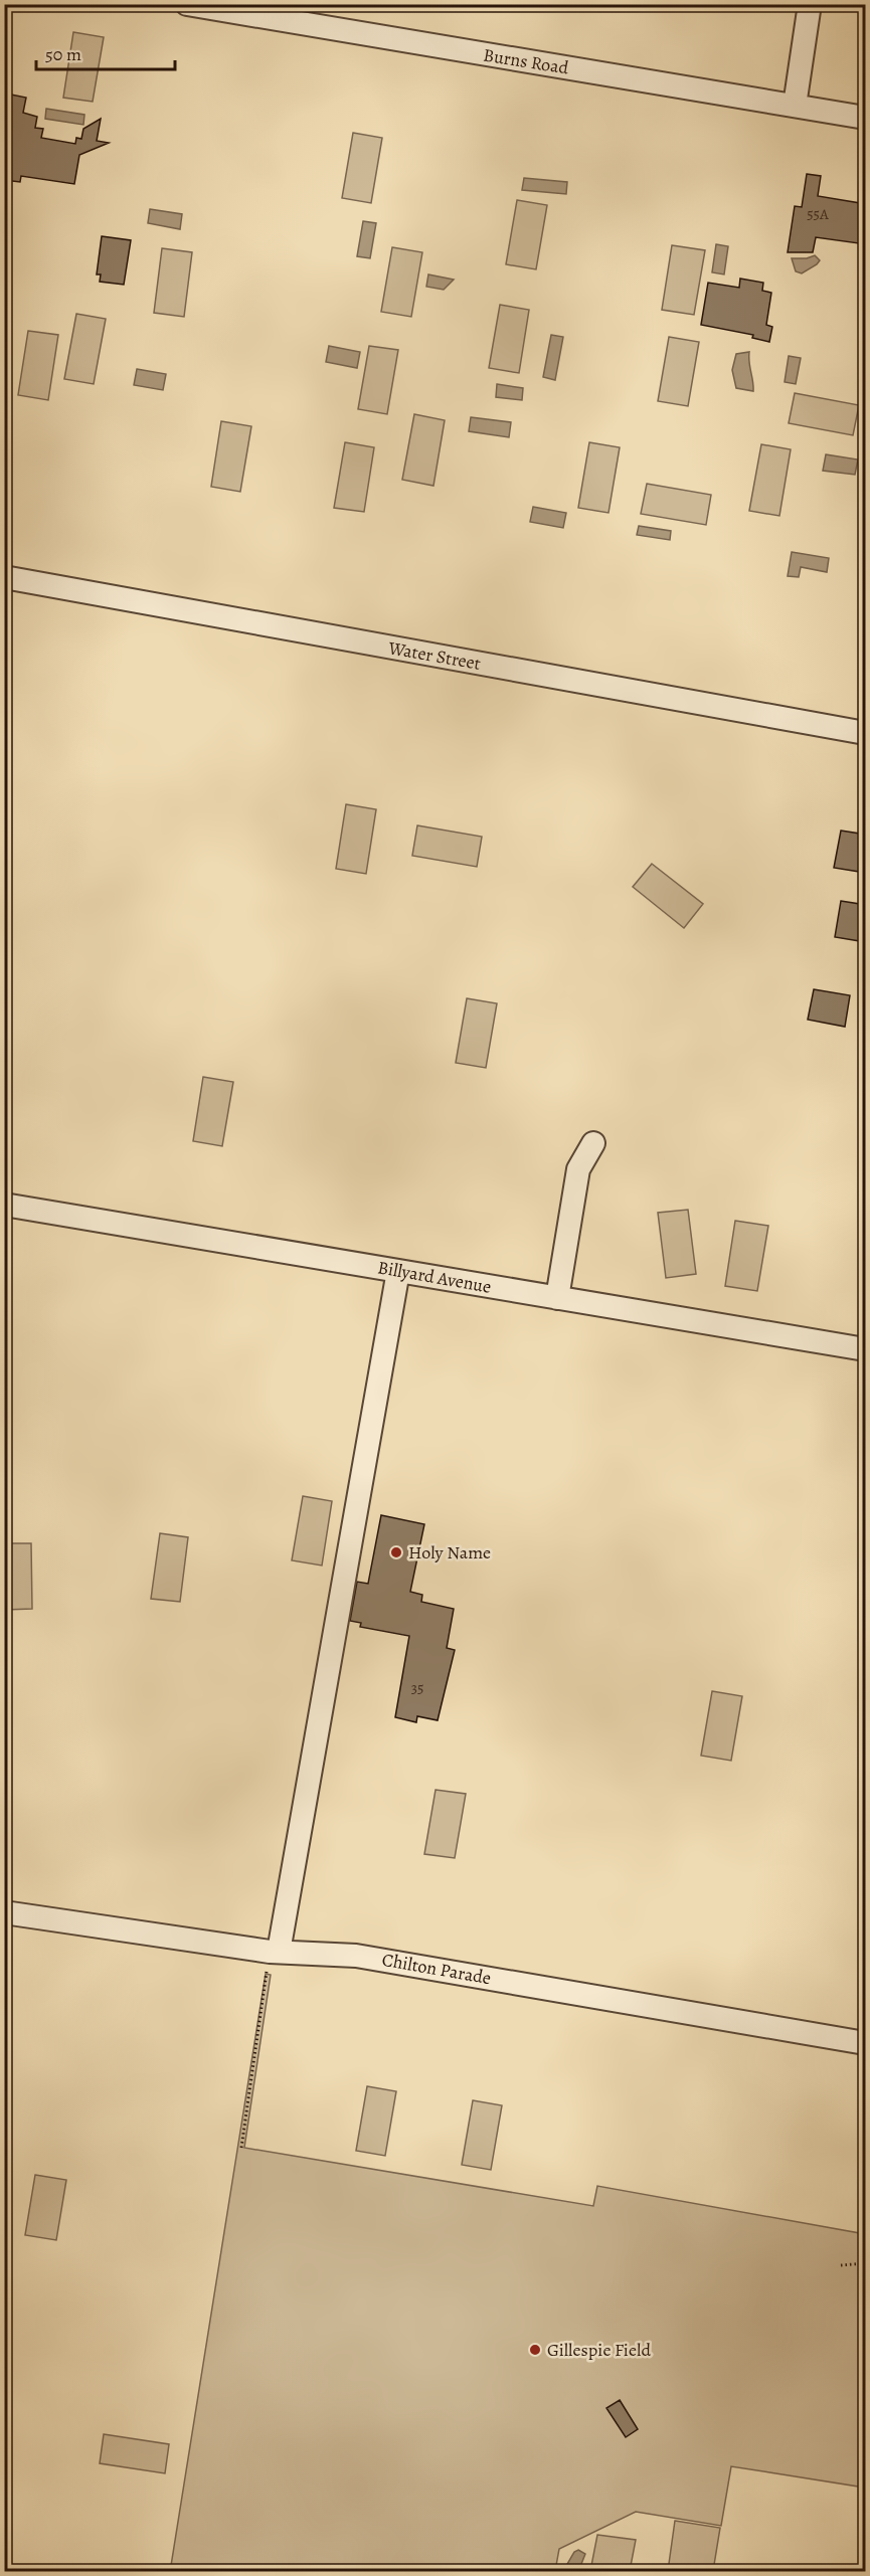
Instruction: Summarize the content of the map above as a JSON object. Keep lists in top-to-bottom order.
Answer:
{
  "streets": {
    "street": [
      "Burns Road",
      "Water Street",
      "Billyard Avenue",
      "Chilton Parade"
    ]
  },
  "places": ["Holy Name", "Gillespie Field"],
  "house_numbers": ["55A", "35"],
  "scale_bar": "50 m"
}
